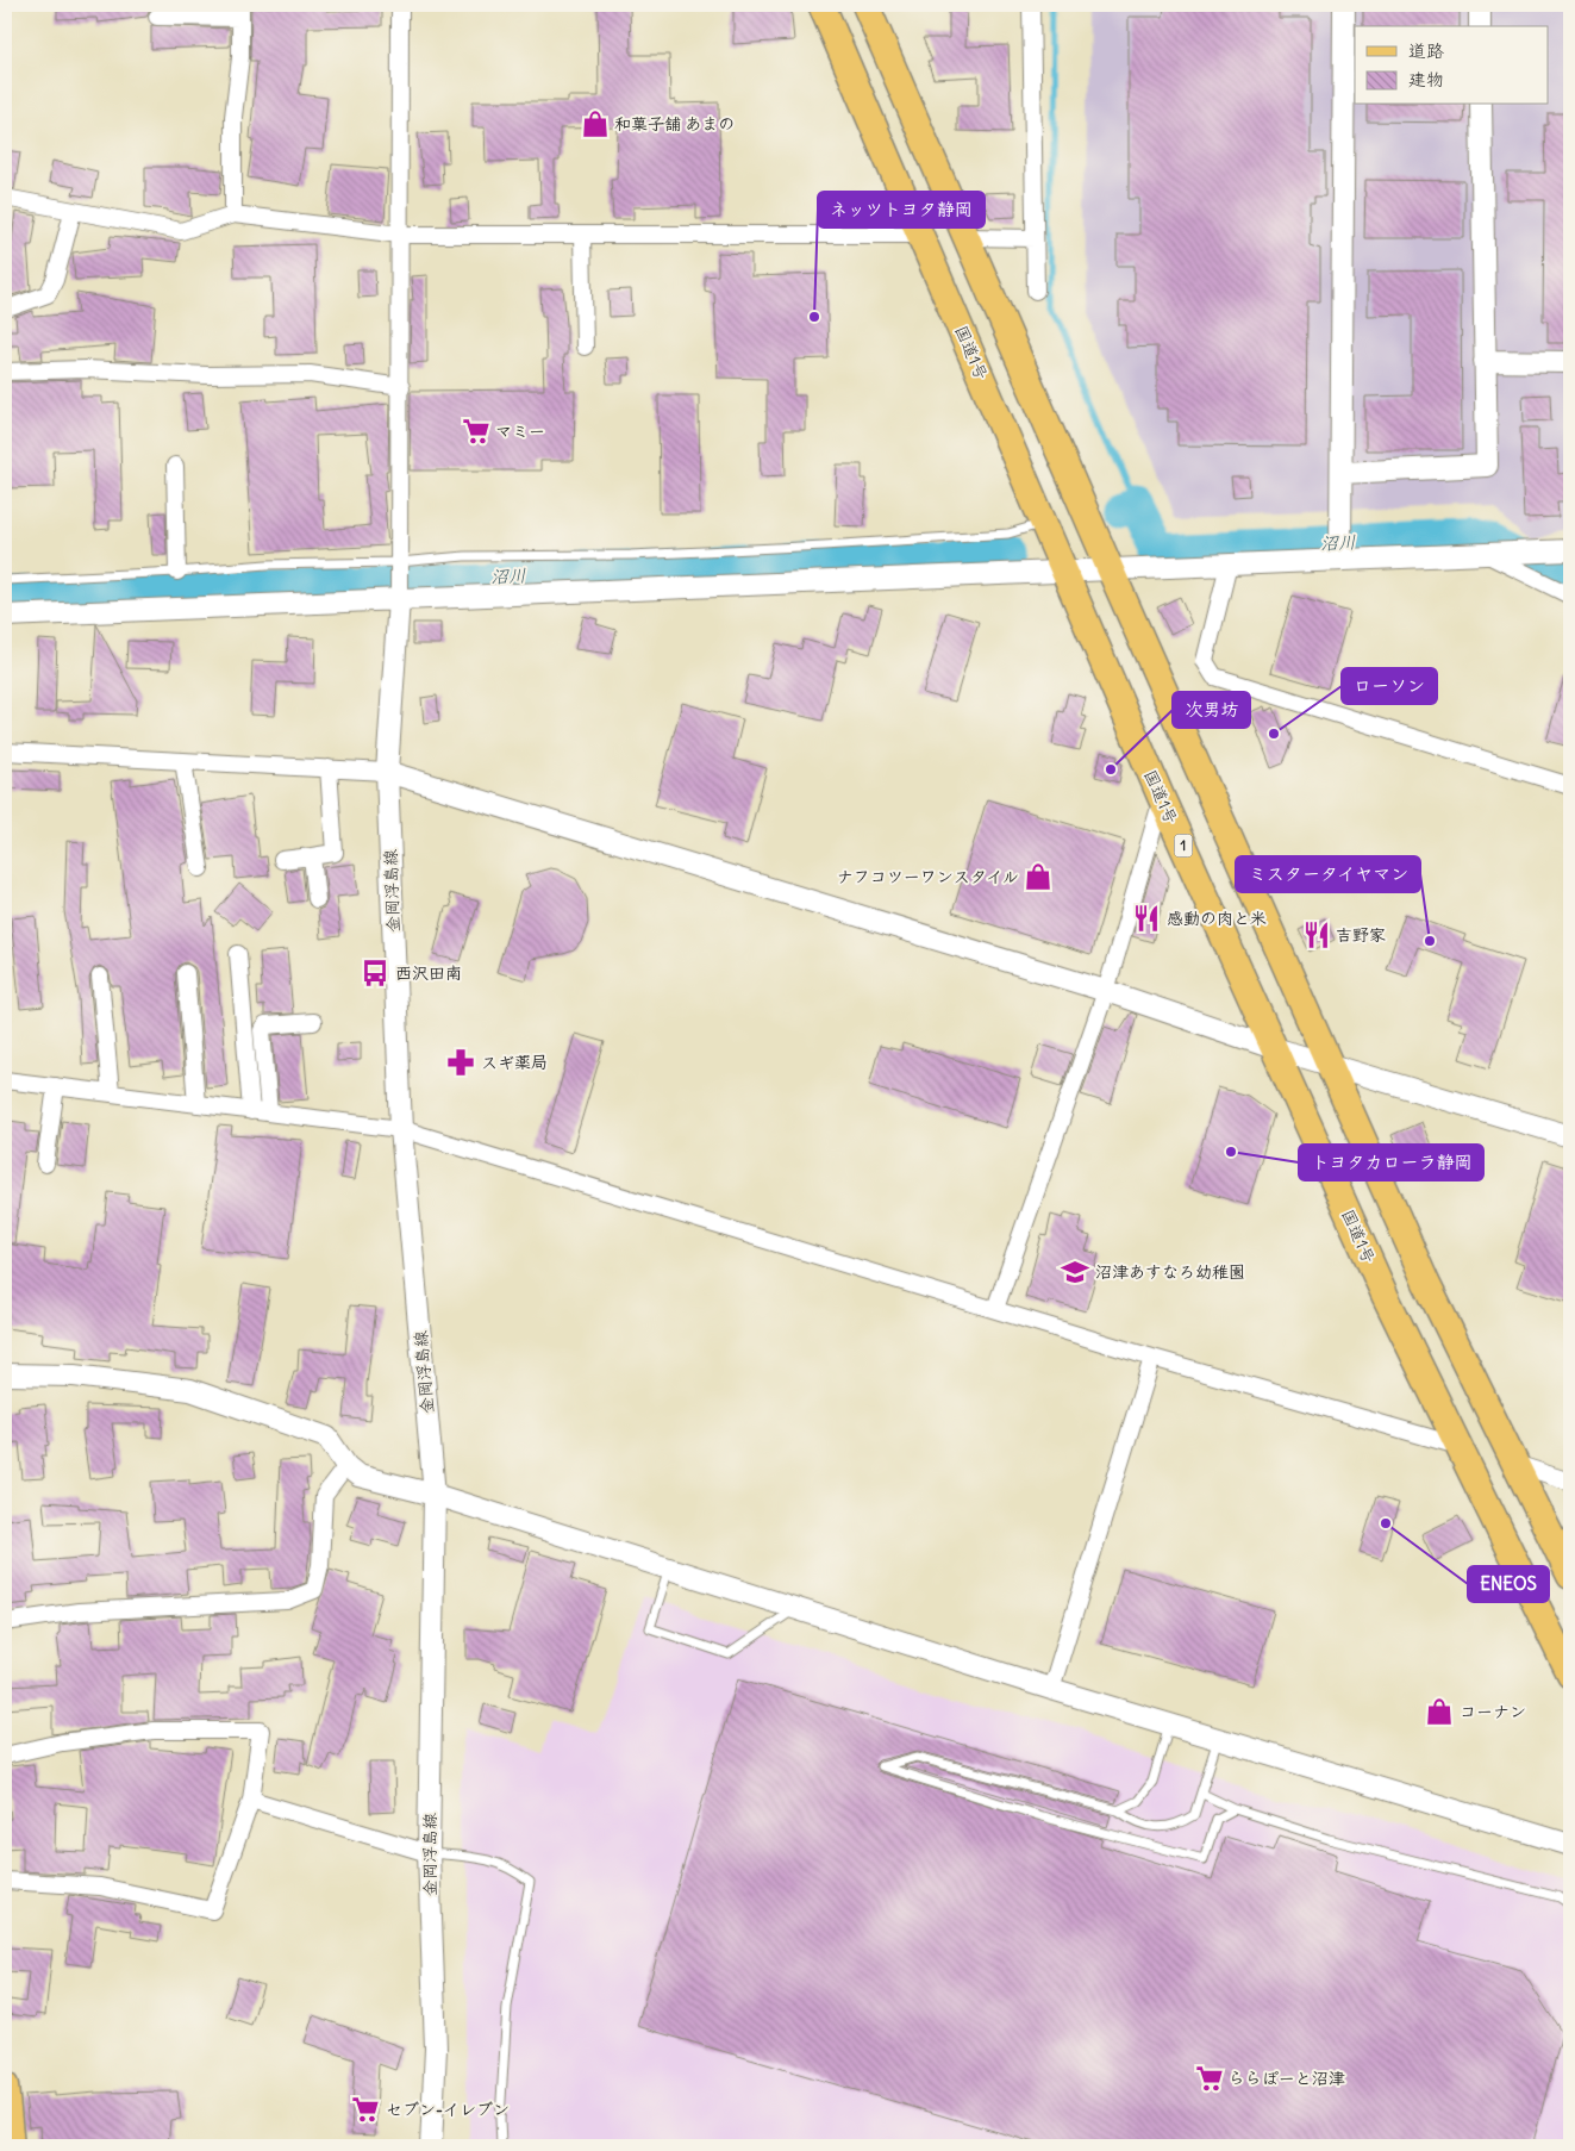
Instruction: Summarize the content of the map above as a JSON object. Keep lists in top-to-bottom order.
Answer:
{
  "streets": {
    "main road": ["国道1号", "1"],
    "street": ["金岡浮島線"]
  },
  "water": ["沼川"],
  "places": {
    "shop": ["和菓子舗 あまの", "ナフコツーワンスタイル", "コーナン"],
    "other": [
      "ネッツトヨタ静岡",
      "ローソン",
      "次男坊",
      "ミスタータイヤマン",
      "トヨタカローラ静岡",
      "ENEOS"
    ],
    "supermarket": ["マミー", "ららぽーと沼津", "セブン-イレブン"],
    "restaurant": ["感動の肉と米", "吉野家"],
    "bus stop": ["西沢田南"],
    "pharmacy": ["スギ薬局"],
    "school or university": ["沼津あすなろ幼稚園"]
  },
  "legend": ["道路", "建物"]
}
